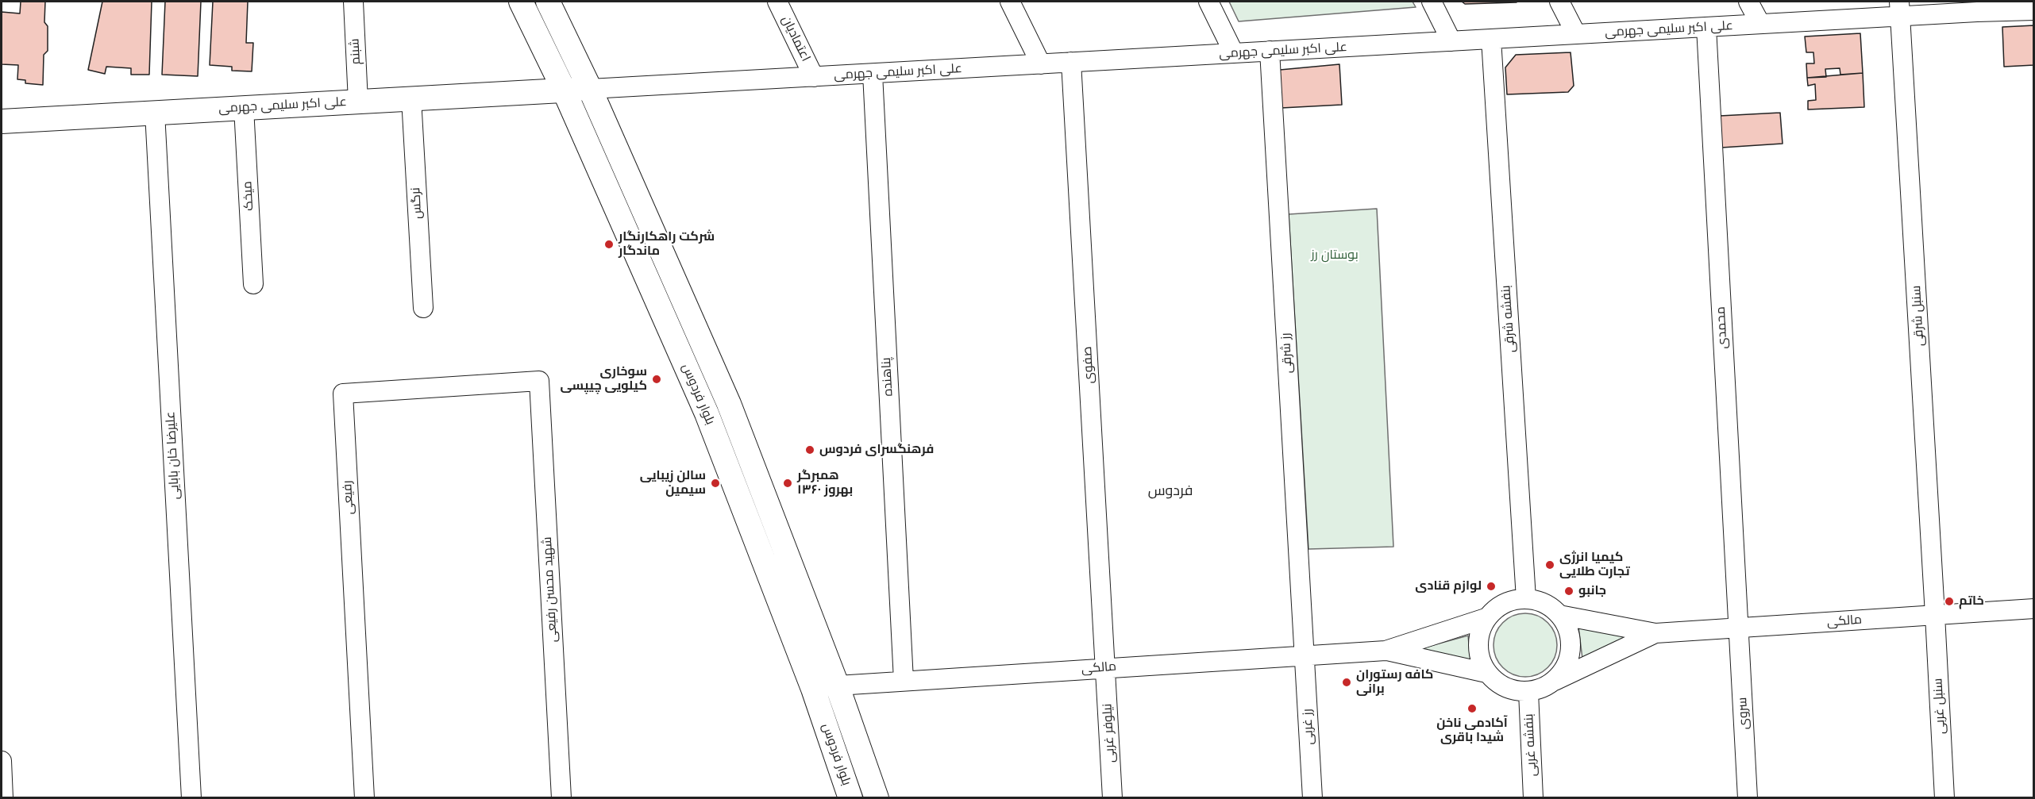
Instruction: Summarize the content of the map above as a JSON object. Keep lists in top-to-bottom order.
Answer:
{
  "streets": {
    "main road": ["علی اکبر سلیمی جهرمی", "بلوار فردوس"],
    "street": [
      "اعتمادیان",
      "شبنم",
      "میخک",
      "نرگس",
      "سنبل شرقی",
      "بنفشه شرقی",
      "محمدی",
      "رز شرقی",
      "صفوی",
      "پناهنده",
      "علیرضا خان بابایی",
      "رفیعی",
      "شهید محسن رفیعی",
      "مالکی",
      "سنبل غربی",
      "سروی",
      "رز غربی",
      "نیلوفر غربی",
      "بنفشه غربی"
    ]
  },
  "crossings": [
    ["علی اکبر سلیمی جهرمی", "اعتمادیان"],
    ["علی اکبر سلیمی جهرمی", "شبنم"],
    ["علی اکبر سلیمی جهرمی", "میخک"],
    ["علی اکبر سلیمی جهرمی", "نرگس"],
    ["علی اکبر سلیمی جهرمی", "سنبل شرقی"],
    ["علی اکبر سلیمی جهرمی", "بنفشه شرقی"],
    ["علی اکبر سلیمی جهرمی", "محمدی"],
    ["علی اکبر سلیمی جهرمی", "رز شرقی"],
    ["علی اکبر سلیمی جهرمی", "صفوی"],
    ["علی اکبر سلیمی جهرمی", "پناهنده"],
    ["علی اکبر سلیمی جهرمی", "بلوار فردوس"],
    ["علی اکبر سلیمی جهرمی", "علیرضا خان بابایی"],
    ["سنبل شرقی", "مالکی"],
    ["سنبل شرقی", "سنبل غربی"],
    ["بنفشه شرقی", "مالکی"],
    ["بنفشه شرقی", "بنفشه غربی"],
    ["محمدی", "مالکی"],
    ["محمدی", "سروی"],
    ["رز شرقی", "مالکی"],
    ["رز شرقی", "رز غربی"],
    ["صفوی", "مالکی"],
    ["صفوی", "نیلوفر غربی"],
    ["پناهنده", "مالکی"],
    ["بلوار فردوس", "مالکی"],
    ["رفیعی", "شهید محسن رفیعی"],
    ["مالکی", "سنبل غربی"],
    ["مالکی", "سروی"],
    ["مالکی", "رز غربی"],
    ["مالکی", "نیلوفر غربی"],
    ["مالکی", "بنفشه غربی"]
  ],
  "districts": ["فردوس"],
  "parks": ["بوستان رز"],
  "places": [
    "شرکت راهکارنگار ماندگار",
    "سوخاری كيلويی چيپسی",
    "فرهنگسرای فردوس",
    "سالن زیبایی سیمین",
    "همبرگر بهروز ۱۳۶۰",
    "کیمیا انرژی تجارت طلایی",
    "لوازم قنادی",
    "جانبو",
    "خاتم",
    "كافه رستوران برانى",
    "آکادمی ناخن شیدا باقری"
  ]
}
